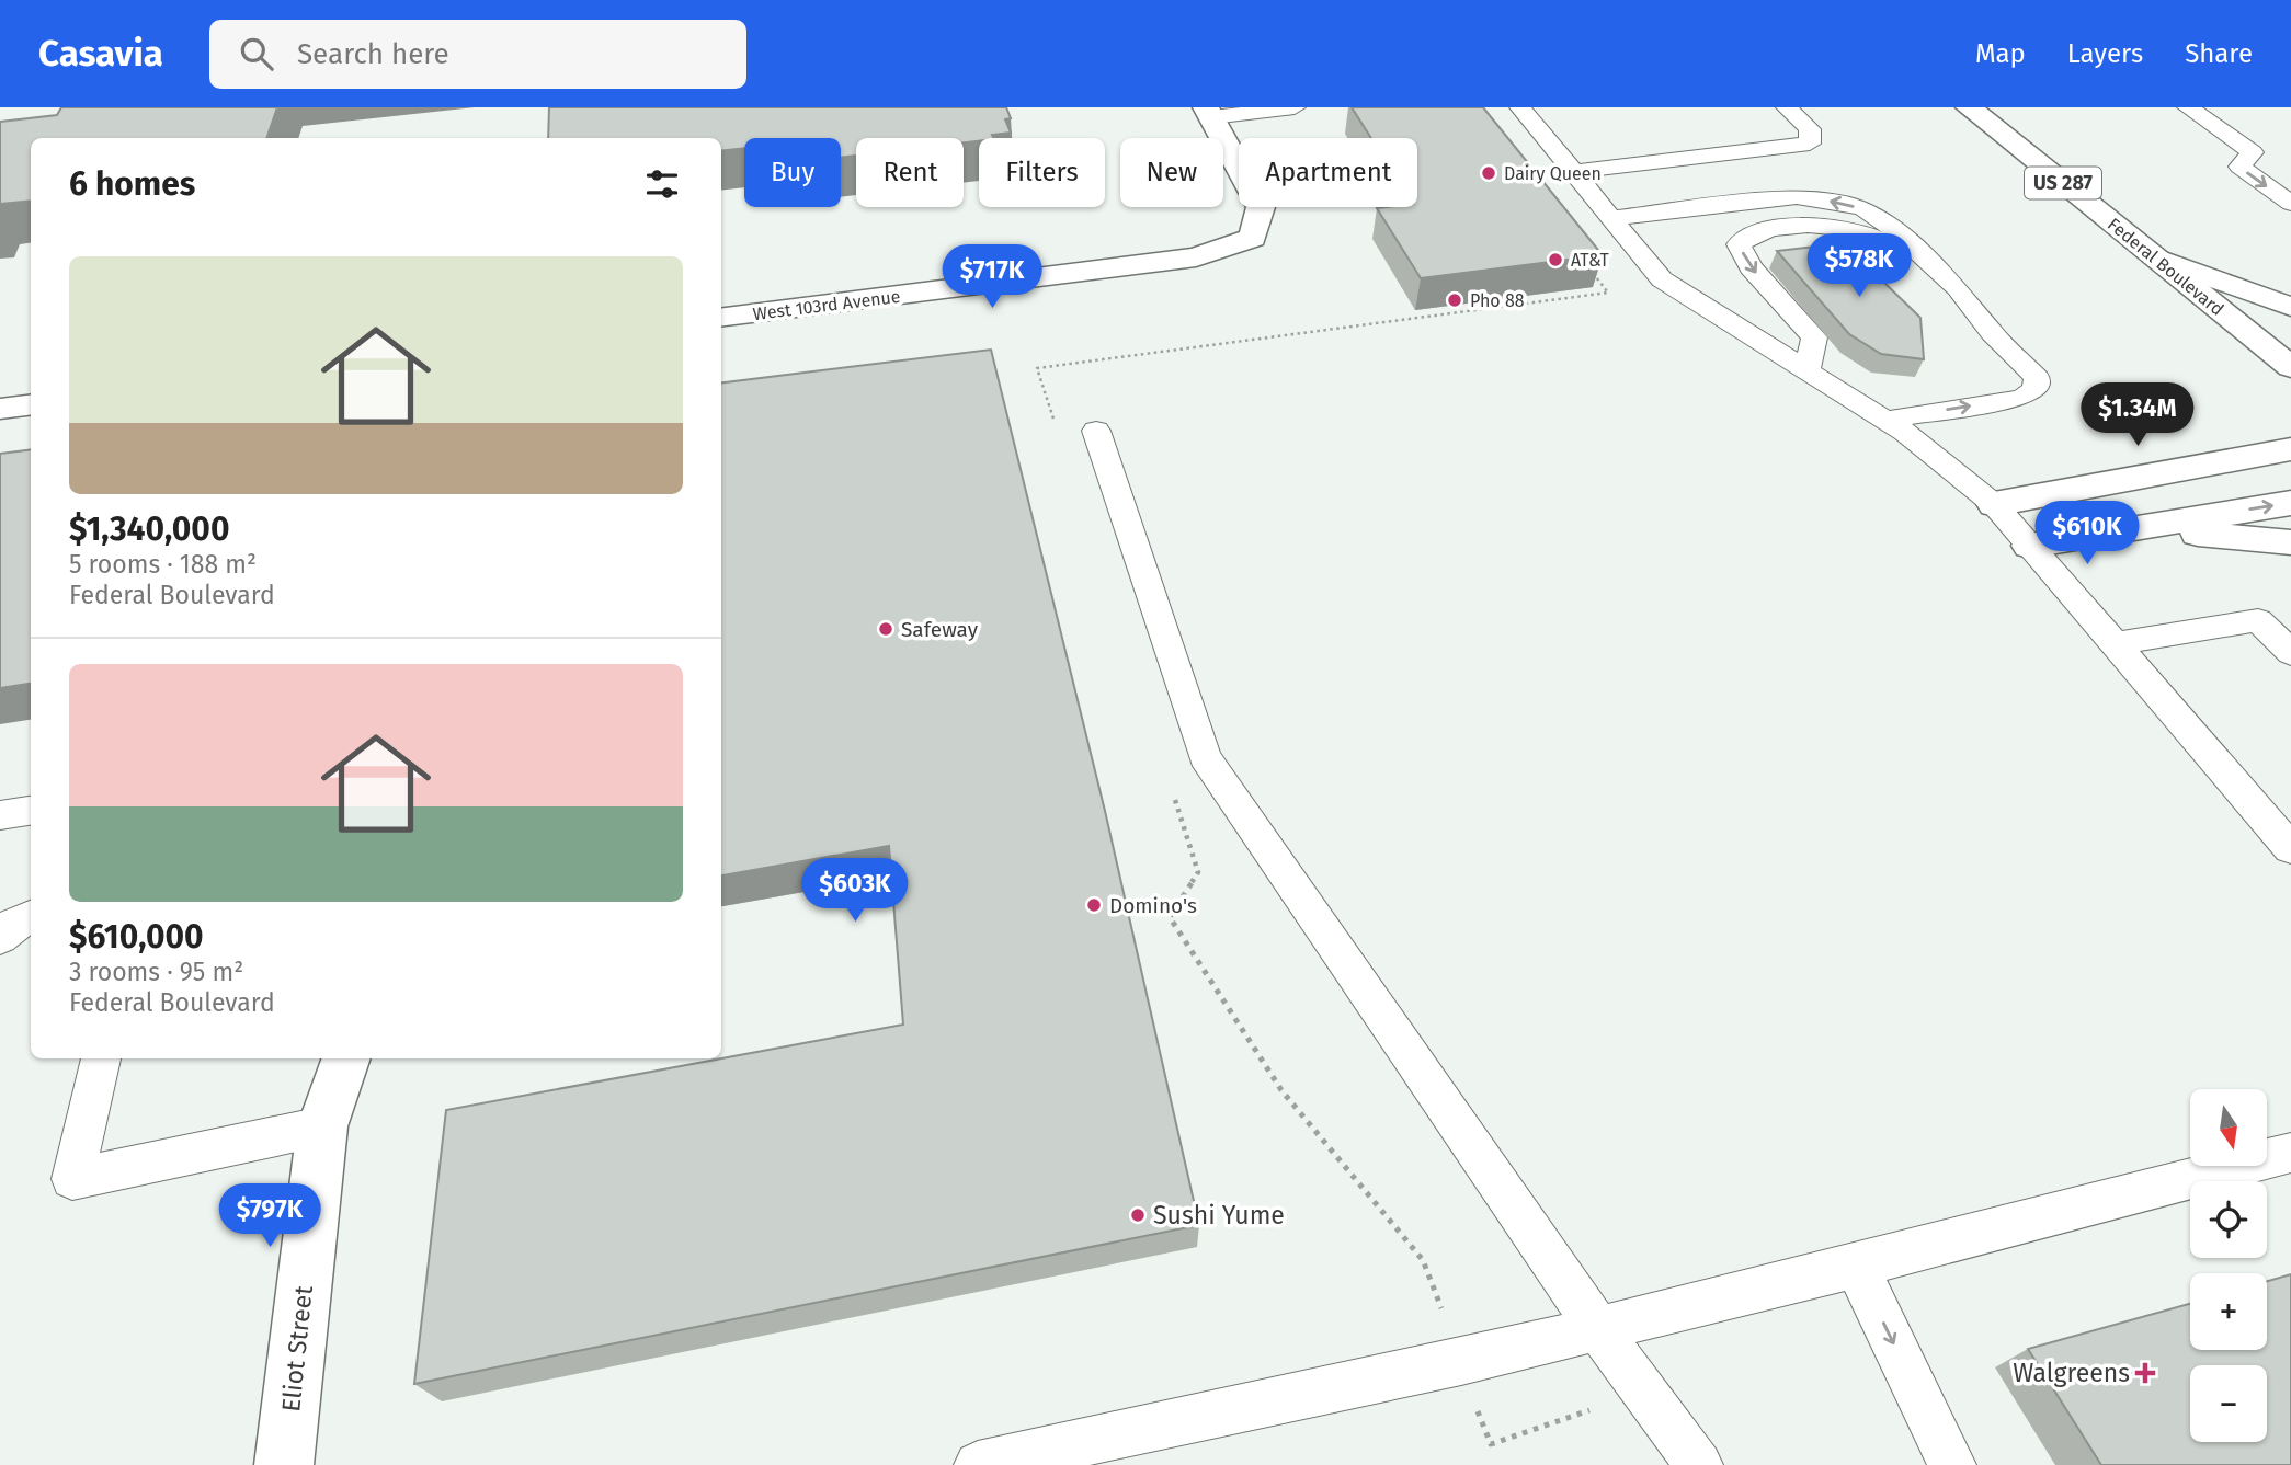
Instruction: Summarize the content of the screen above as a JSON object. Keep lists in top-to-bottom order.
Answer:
{
  "streets": {
    "street": [
      "US 287",
      "Federal Boulevard",
      "West 103rd Avenue",
      "Eliot Street"
    ]
  },
  "places": {
    "other": [
      "Dairy Queen",
      "AT&T",
      "Pho 88",
      "Safeway",
      "Domino's",
      "Sushi Yume"
    ],
    "health": ["Walgreens"]
  },
  "north": "bottom",
  "page": {
    "header": "Casavia",
    "search": "Search here",
    "nav": ["Map", "Layers", "Share"],
    "chip": [
      "Buy",
      "Rent",
      "Filters",
      "New",
      "Apartment"
    ],
    "heading": "6 homes",
    "list": [
      {
        "name": "$1,340,000",
        "note": "5 rooms · 188 m² · Federal Boulevard"
      },
      {
        "name": "$610,000",
        "note": "3 rooms · 95 m² · Federal Boulevard"
      }
    ],
    "price": [
      "$578K",
      "$717K",
      "$1.34M",
      "$610K",
      "$603K",
      "$797K"
    ],
    "map_buttons": ["+", "−"]
  }
}
